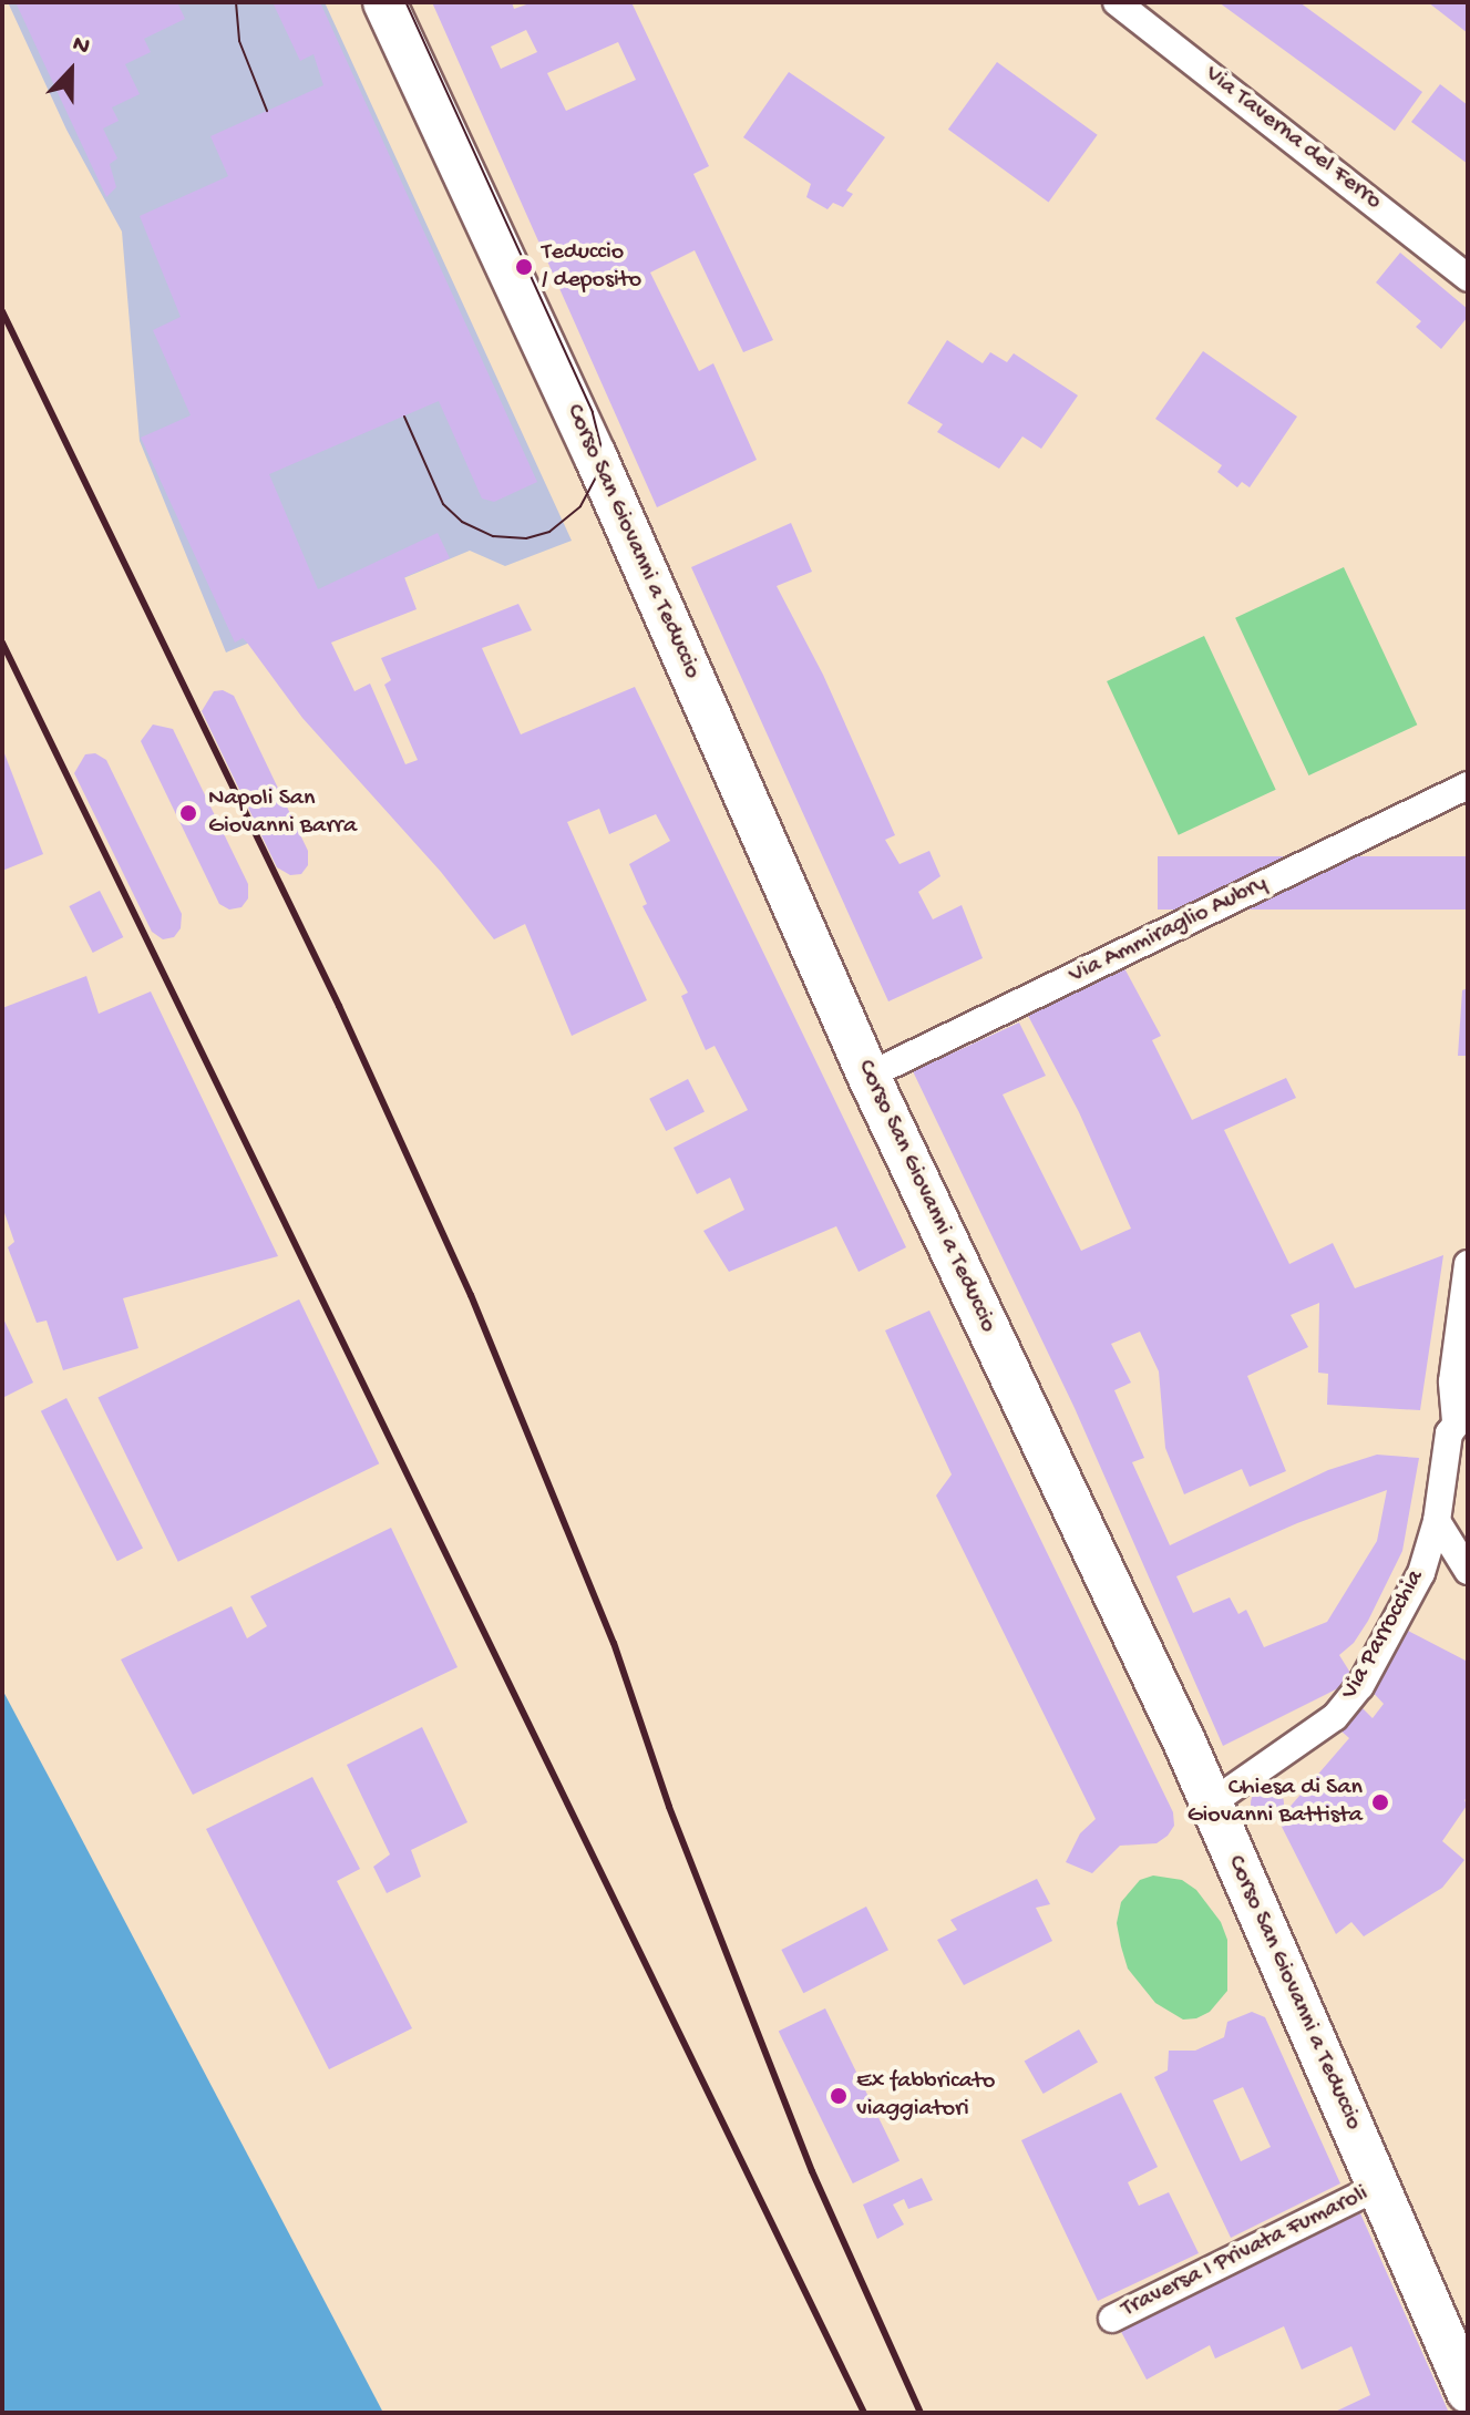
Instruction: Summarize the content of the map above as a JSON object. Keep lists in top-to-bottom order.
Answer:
{
  "streets": {
    "main road": ["Corso San Giovanni a Teduccio"],
    "street": [
      "Via Taverna del Ferro",
      "Via Ammiraglio Aubry",
      "Via Parrocchia",
      "Traversa I Privata Fumaroli"
    ]
  },
  "crossings": [
    ["Corso San Giovanni a Teduccio", "Via Ammiraglio Aubry"],
    ["Corso San Giovanni a Teduccio", "Via Parrocchia"],
    ["Corso San Giovanni a Teduccio", "Traversa I Privata Fumaroli"]
  ],
  "places": [
    "Teduccio / deposito",
    "Napoli San Giovanni Barra",
    "Chiesa di San Giovanni Battista",
    "Ex fabbricato viaggiatori"
  ],
  "north": "top"
}
